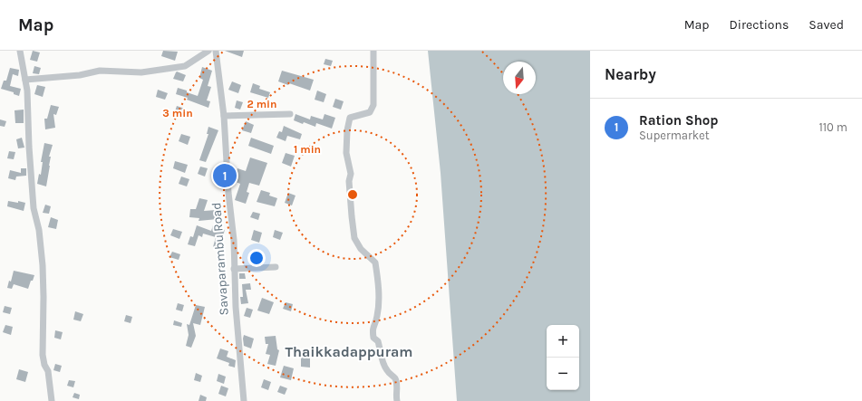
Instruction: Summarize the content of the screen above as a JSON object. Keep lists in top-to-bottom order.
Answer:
{
  "streets": {
    "street": ["Savaparambu Road"]
  },
  "districts": ["Thaikkadappuram"],
  "north": "bottom",
  "page": {
    "header": "Map",
    "nav": ["Map", "Directions", "Saved"],
    "heading": "Nearby",
    "list": [
      {
        "mark": "1",
        "name": "Ration Shop",
        "note": "Supermarket",
        "value": "110 m"
      }
    ],
    "pins": "1",
    "map_buttons": ["+", "−"]
  },
  "rings": ["2 min", "3 min", "1 min"]
}
